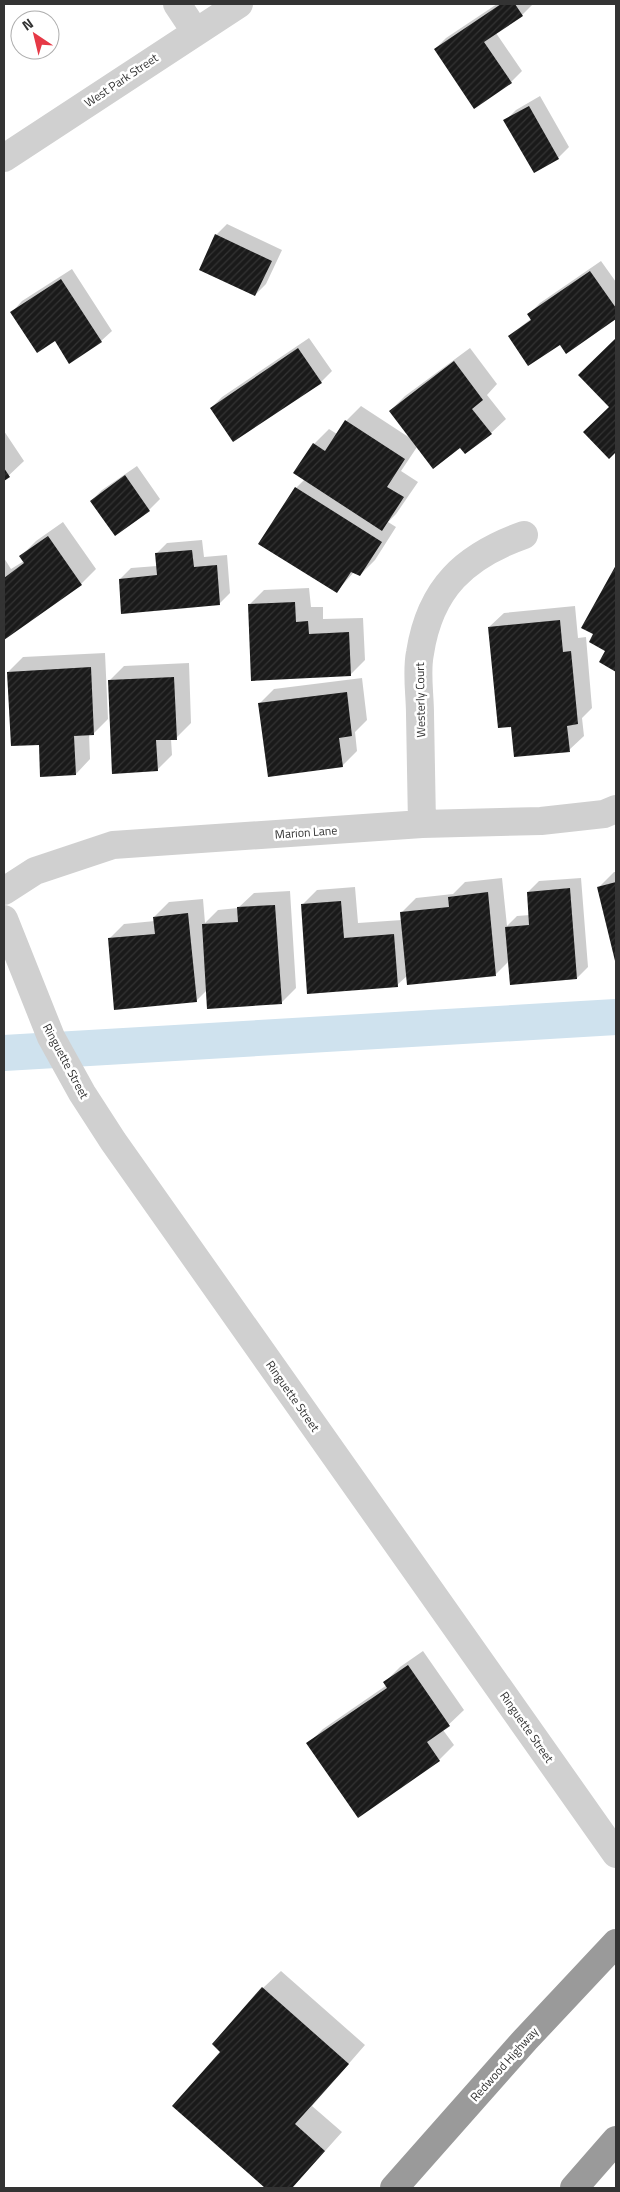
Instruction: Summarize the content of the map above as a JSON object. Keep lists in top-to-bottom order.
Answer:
{
  "streets": {
    "highway": ["Redwood Highway"],
    "street": [
      "West Park Street",
      "Westerly Court",
      "Marion Lane",
      "Ringuette Street"
    ]
  },
  "crossings": [
    ["Westerly Court", "Marion Lane"]
  ],
  "north": "top left"
}
